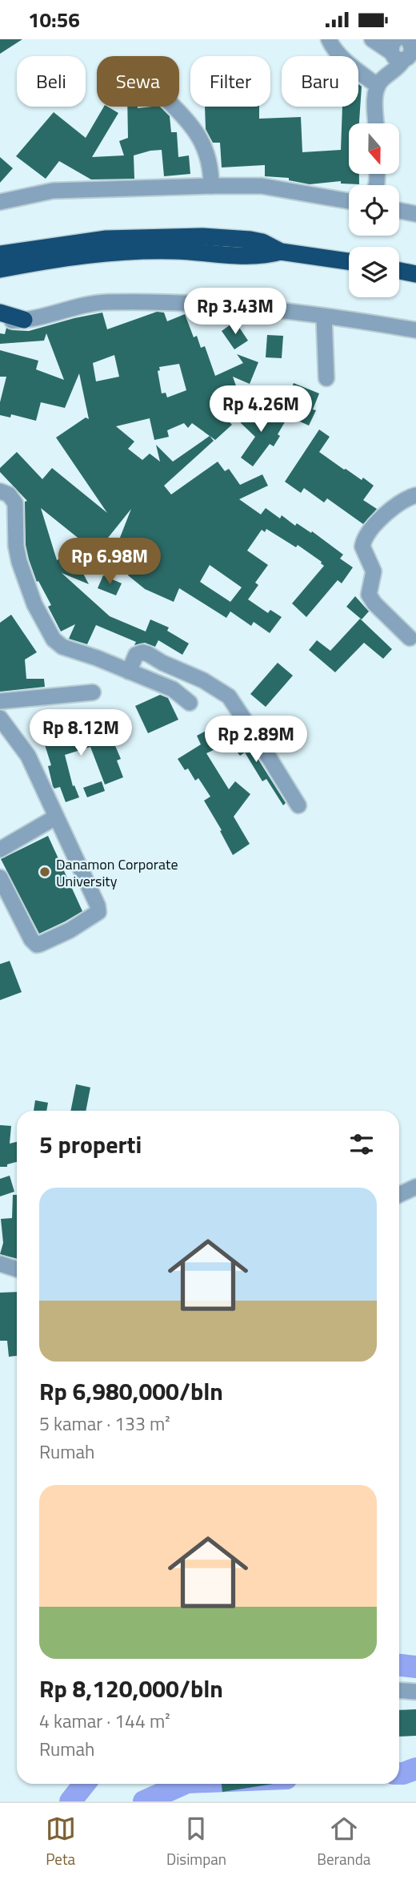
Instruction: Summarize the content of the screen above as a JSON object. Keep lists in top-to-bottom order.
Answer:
{
  "places": ["Danamon Corporate University"],
  "north": "bottom",
  "page": {
    "status": "10:56",
    "chip": [
      "Beli",
      "Sewa",
      "Filter",
      "Baru"
    ],
    "price": [
      "Rp 3.43M",
      "Rp 4.26M",
      "Rp 6.98M",
      "Rp 8.12M",
      "Rp 2.89M"
    ],
    "heading": "5 properti",
    "list": [
      {
        "name": "Rp 6,980,000/bln",
        "note": "5 kamar · 133 m² · Rumah"
      },
      {
        "name": "Rp 8,120,000/bln",
        "note": "4 kamar · 144 m² · Rumah"
      }
    ],
    "tabs": ["Peta", "Disimpan", "Beranda"]
  }
}
